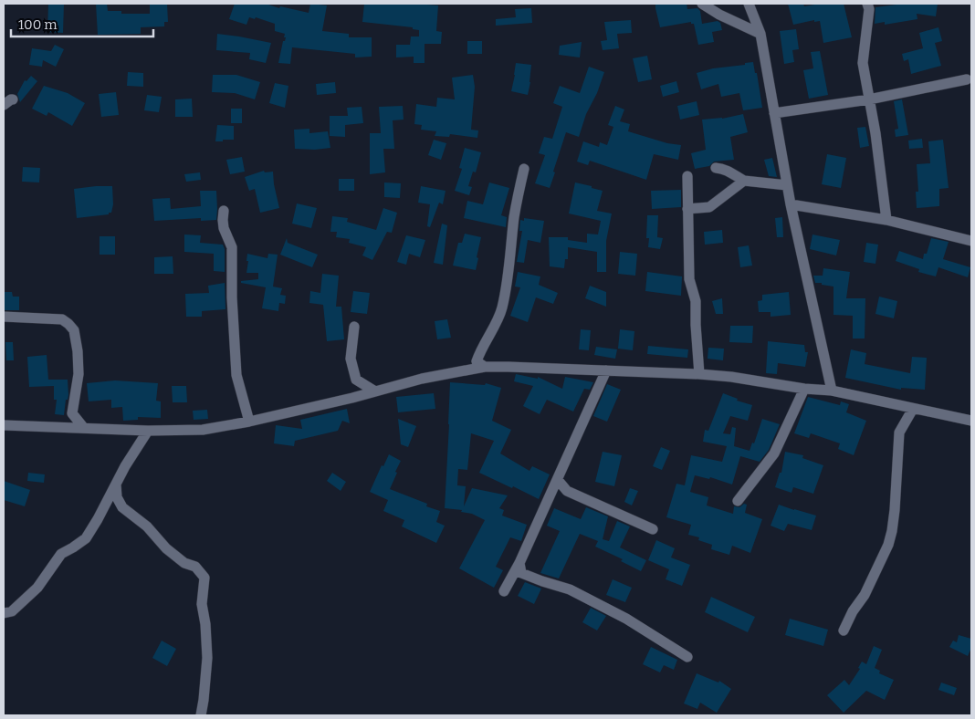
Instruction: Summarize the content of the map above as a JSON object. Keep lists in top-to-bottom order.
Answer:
{
  "scale_bar": "100 m"
}
